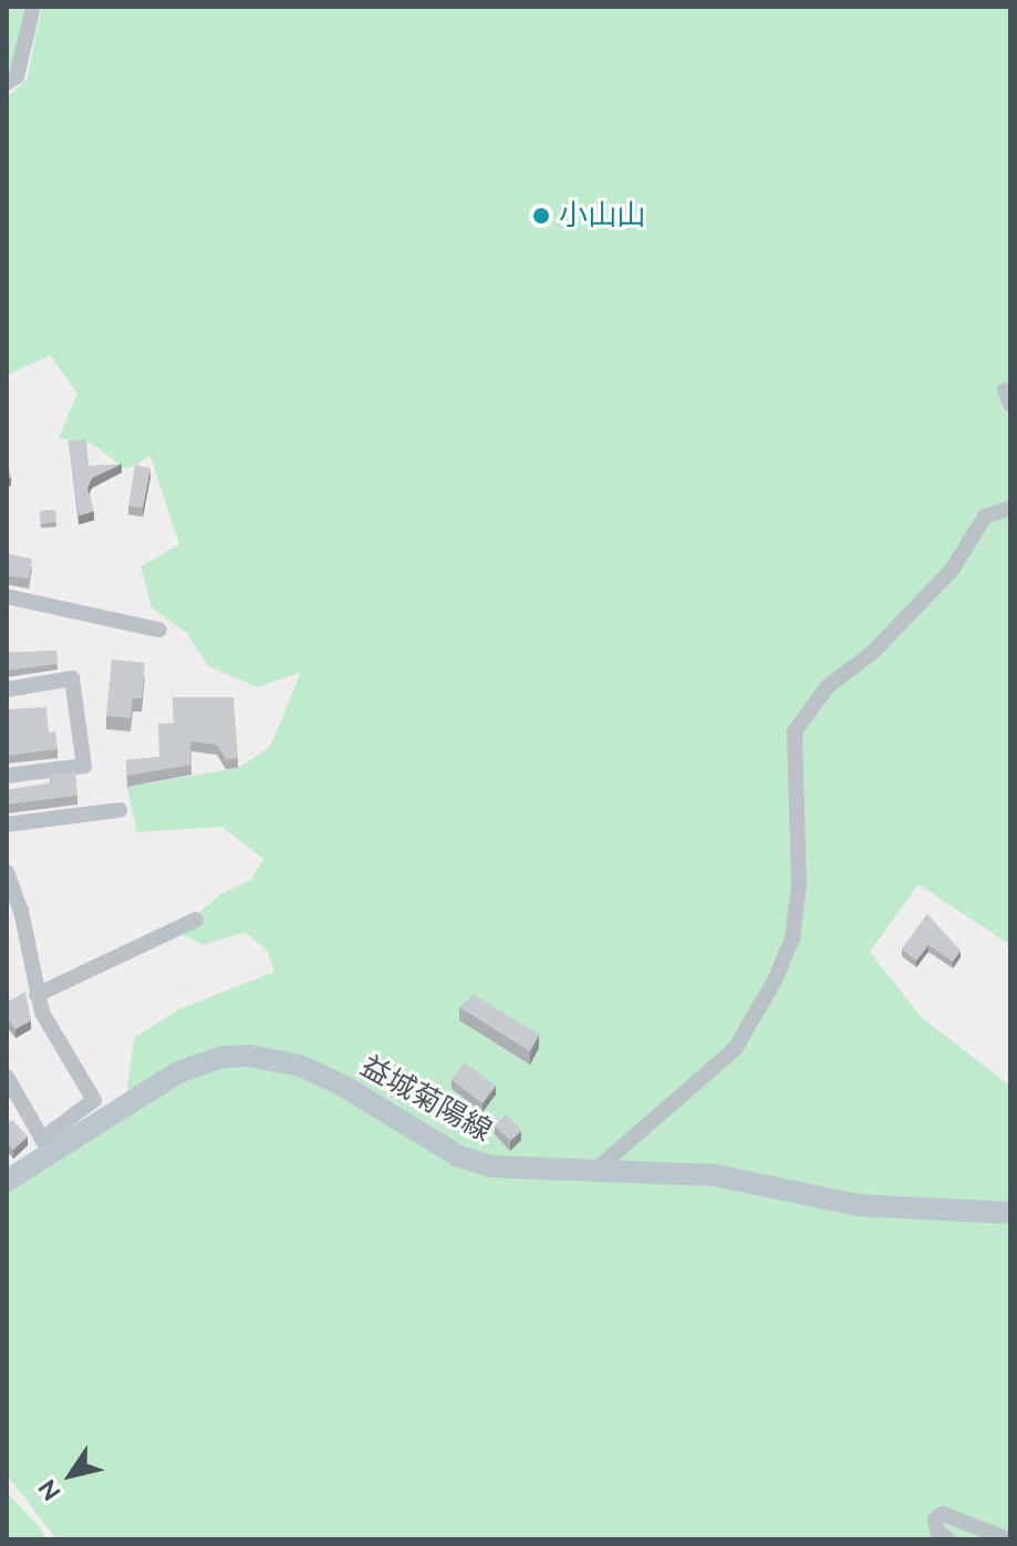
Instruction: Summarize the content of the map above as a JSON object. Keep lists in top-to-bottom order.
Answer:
{
  "streets": {
    "main road": ["益城菊陽線"]
  },
  "places": ["小山山"],
  "north": "bottom left"
}
